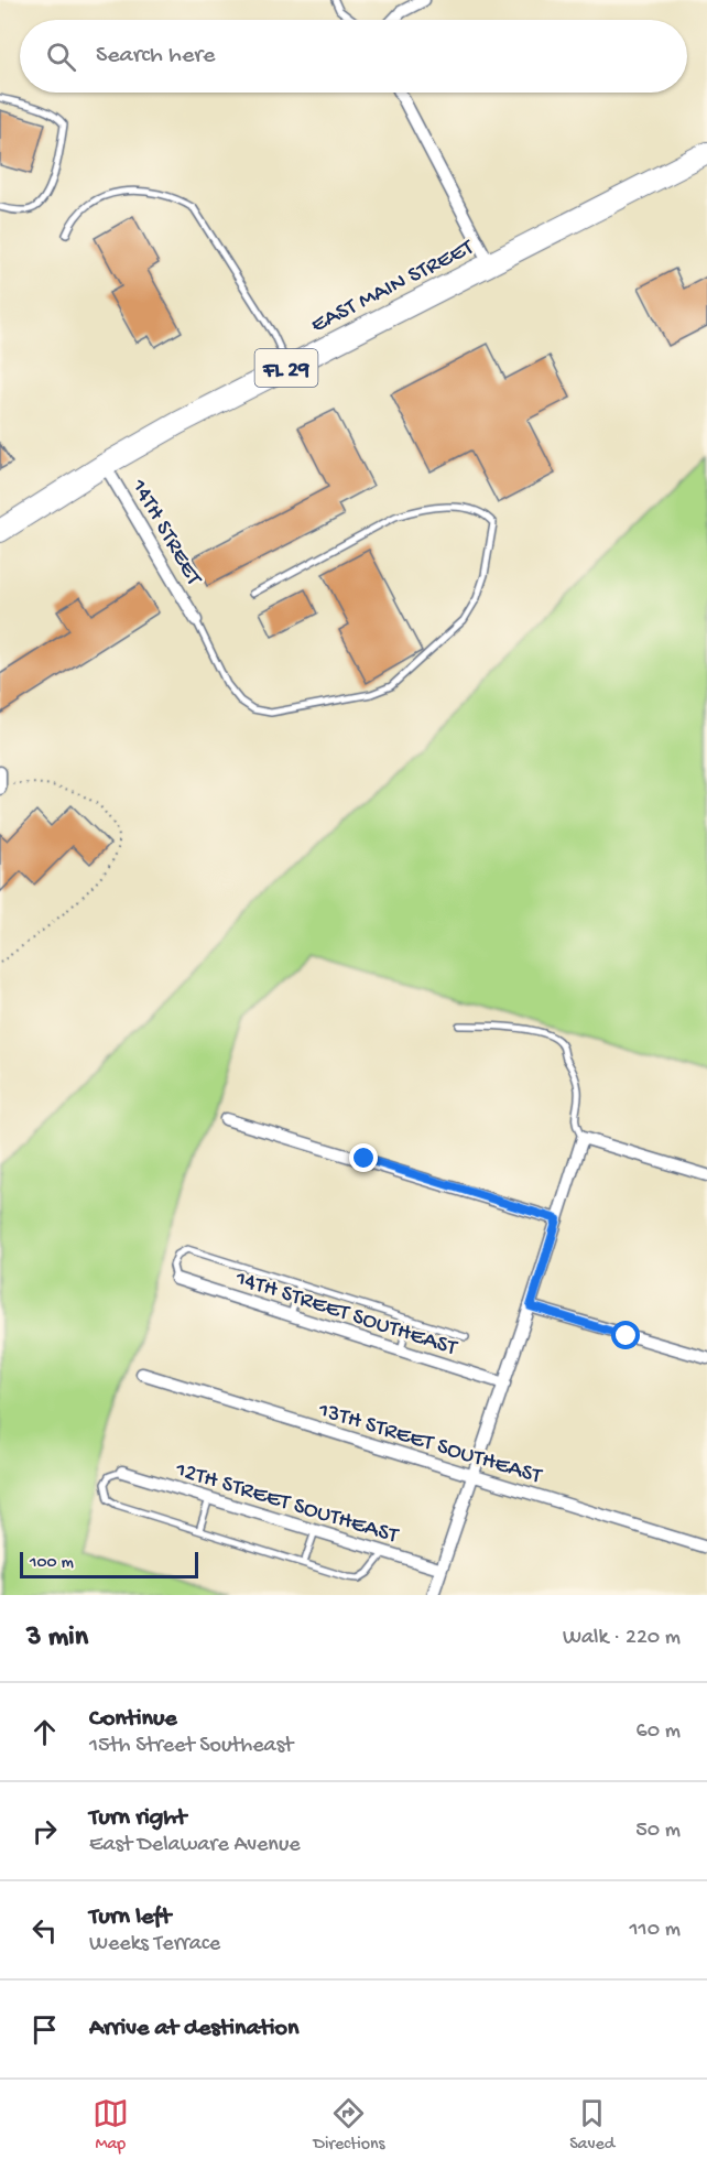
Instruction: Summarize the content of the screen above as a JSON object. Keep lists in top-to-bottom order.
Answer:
{
  "streets": {
    "highway": ["EAST MAIN STREET", "FL 29"],
    "street": [
      "14TH STREET",
      "14TH STREET SOUTHEAST",
      "13TH STREET SOUTHEAST",
      "12TH STREET SOUTHEAST"
    ]
  },
  "crossings": [
    ["EAST MAIN STREET", "14TH STREET"]
  ],
  "scale_bar": "100 m",
  "page": {
    "search": "Search here",
    "scale": "100 m",
    "heading": ["3 min", "Walk · 220 m"],
    "list": [
      ["Continue", "15th Street Southeast", "60 m"],
      ["Turn right", "East Delaware Avenue", "50 m"],
      ["Turn left", "Weeks Terrace", "110 m"],
      "Arrive at destination"
    ],
    "nav": ["Map", "Directions", "Saved"]
  }
}
